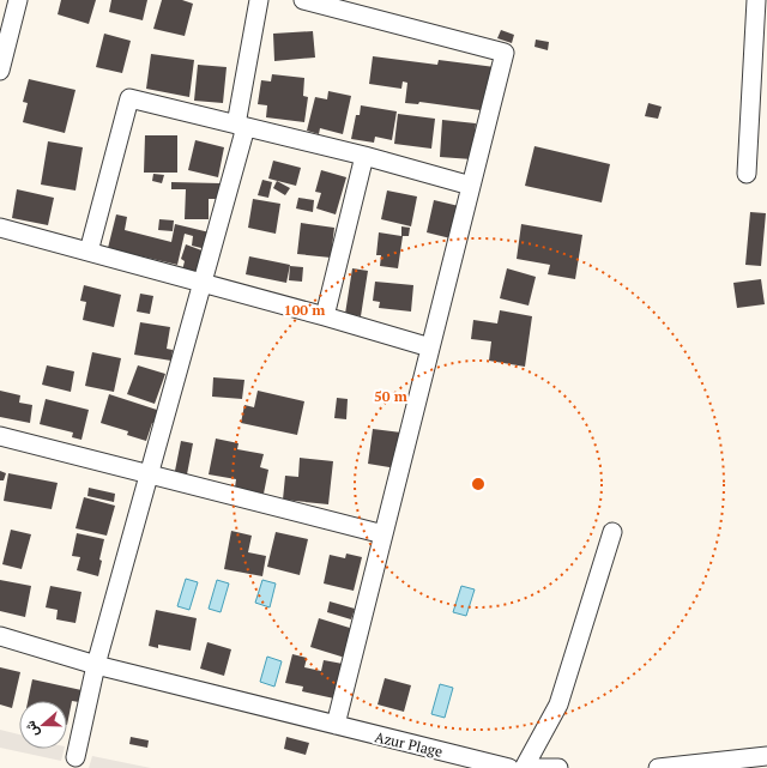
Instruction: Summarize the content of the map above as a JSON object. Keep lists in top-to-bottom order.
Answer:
{
  "streets": {
    "street": ["Azur Plage"]
  },
  "north": "left",
  "rings": ["100 m", "50 m"]
}
